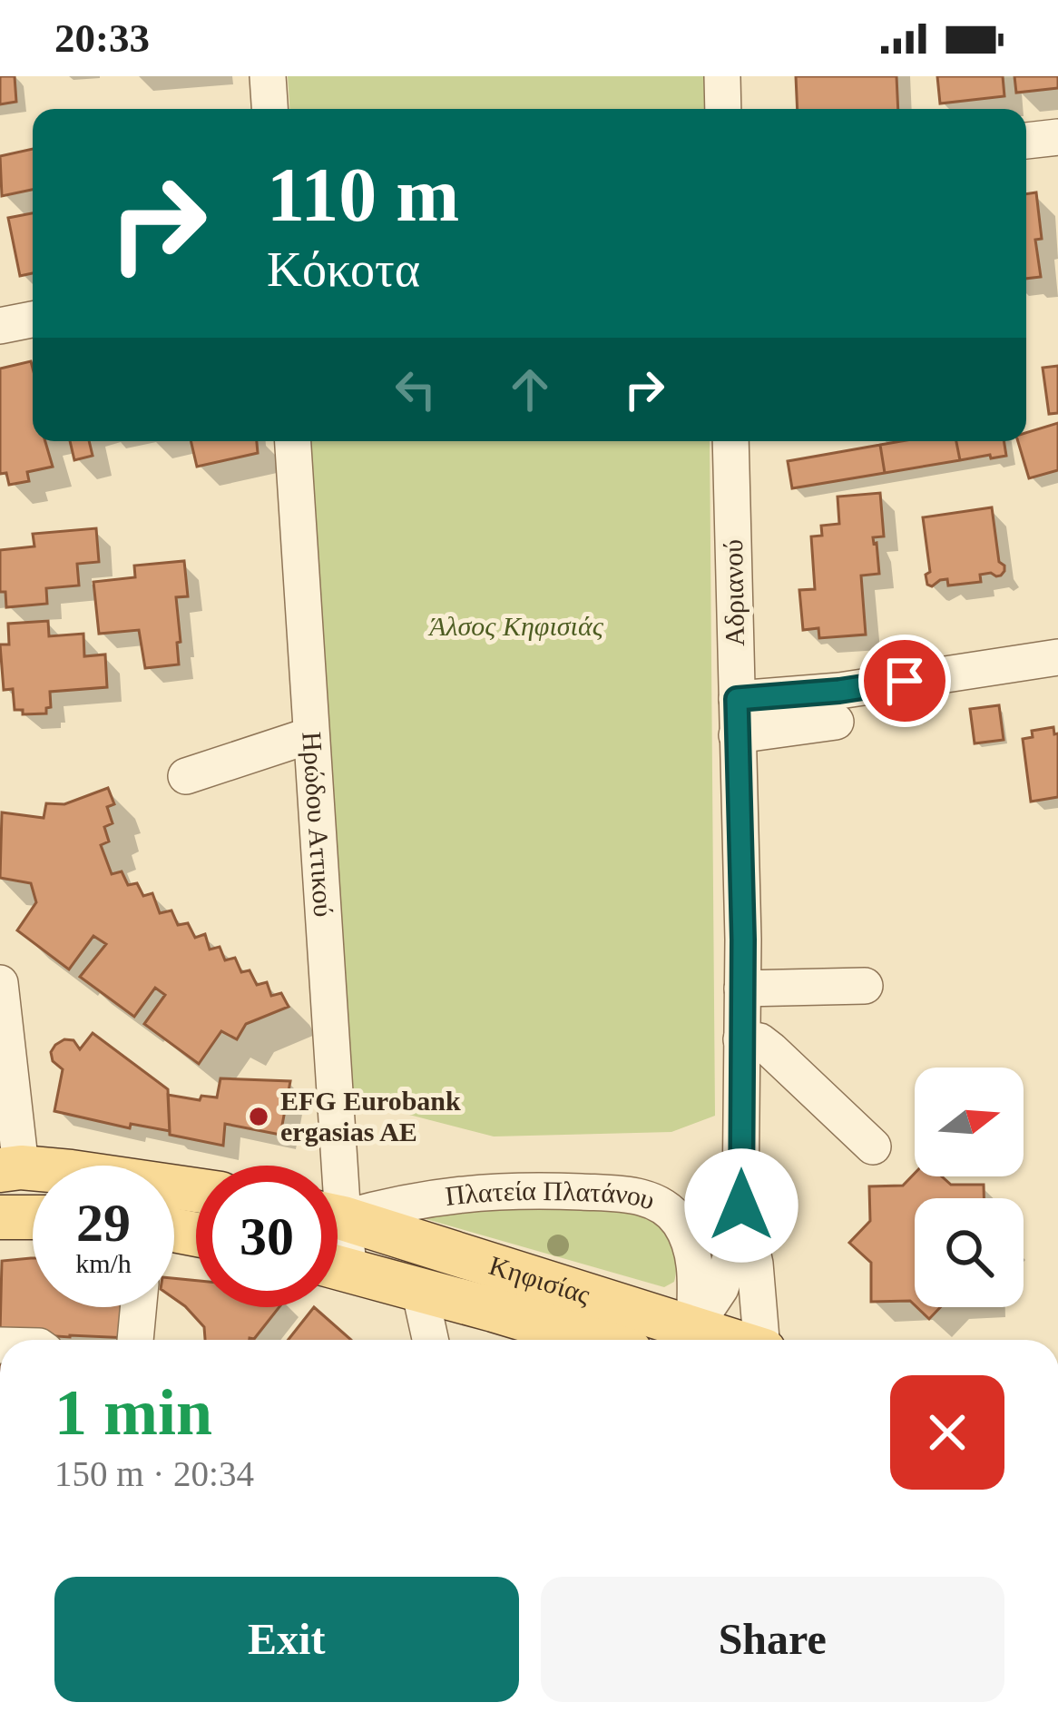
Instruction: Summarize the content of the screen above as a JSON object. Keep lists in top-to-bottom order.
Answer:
{
  "streets": {
    "main road": ["Κηφισίας"],
    "street": ["Αδριανού", "Ηρώδου Αττικού", "Πλατεία Πλατάνου"]
  },
  "parks": ["Άλσος Κηφισιάς"],
  "places": ["EFG Eurobank ergasias AE"],
  "north": "right",
  "page": {
    "status": "20:33",
    "turn": ["110 m", "Κόκοτα"],
    "speed": "29 km/h",
    "limit": "30",
    "heading": ["1 min", "150 m · 20:34"],
    "buttons": ["Exit", "Share"]
  }
}
